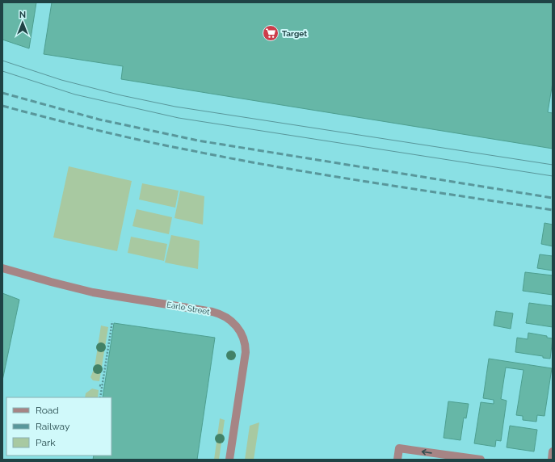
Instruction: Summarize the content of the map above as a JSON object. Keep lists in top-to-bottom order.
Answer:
{
  "streets": {
    "street": ["Earle Street"]
  },
  "places": {
    "supermarket": ["Target"]
  },
  "legend": ["Road", "Railway", "Park"],
  "north": "top"
}
